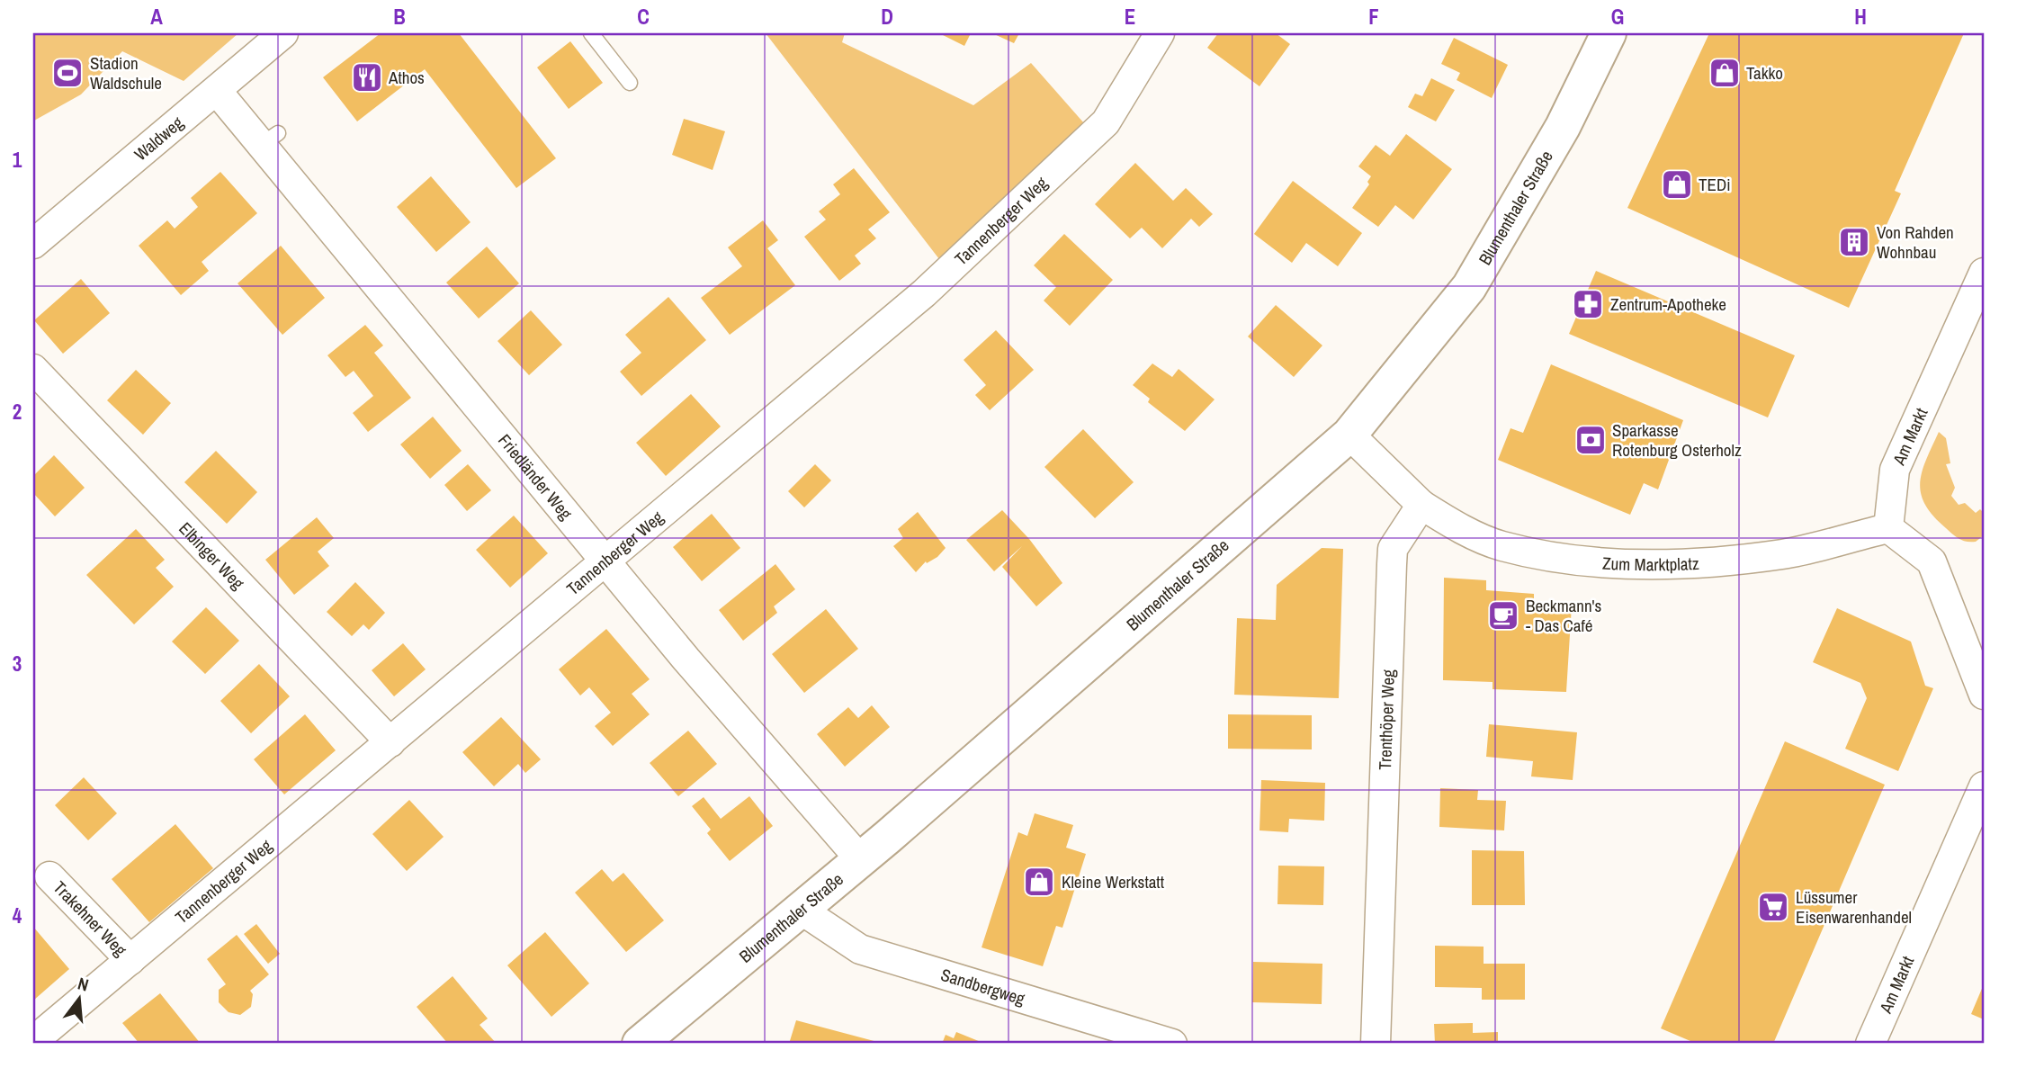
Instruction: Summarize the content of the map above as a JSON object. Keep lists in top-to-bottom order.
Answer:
{
  "streets": {
    "main road": ["Blumenthaler Straße"],
    "street": [
      "Waldweg",
      "Tannenberger Weg",
      "Am Markt",
      "Friedländer Weg",
      "Elbinger Weg",
      "Zum Marktplatz",
      "Trenthöper Weg",
      "Trakehner Weg",
      "Sandbergweg"
    ]
  },
  "crossings": [
    ["Waldweg", "Friedländer Weg"],
    ["Blumenthaler Straße", "Friedländer Weg"],
    ["Blumenthaler Straße", "Sandbergweg"],
    ["Tannenberger Weg", "Friedländer Weg"],
    ["Tannenberger Weg", "Elbinger Weg"],
    ["Tannenberger Weg", "Trakehner Weg"],
    ["Am Markt", "Zum Marktplatz"],
    ["Zum Marktplatz", "Trenthöper Weg"]
  ],
  "places": {
    "sports": ["Stadion Waldschule"],
    "shop": ["Takko", "TEDi", "Kleine Werkstatt"],
    "restaurant": ["Athos"],
    "building": ["Von Rahden Wohnbau"],
    "pharmacy": ["Zentrum-Apotheke"],
    "bank": ["Sparkasse Rotenburg Osterholz"],
    "cafe": ["Beckmann's - Das Café"],
    "supermarket": ["Lüssumer Eisenwarenhandel"]
  },
  "north": "top",
  "grid": {
    "columns": [
      "A",
      "B",
      "C",
      "D",
      "E",
      "F",
      "G",
      "H"
    ],
    "rows": [
      "1",
      "2",
      "3",
      "4"
    ]
  }
}
